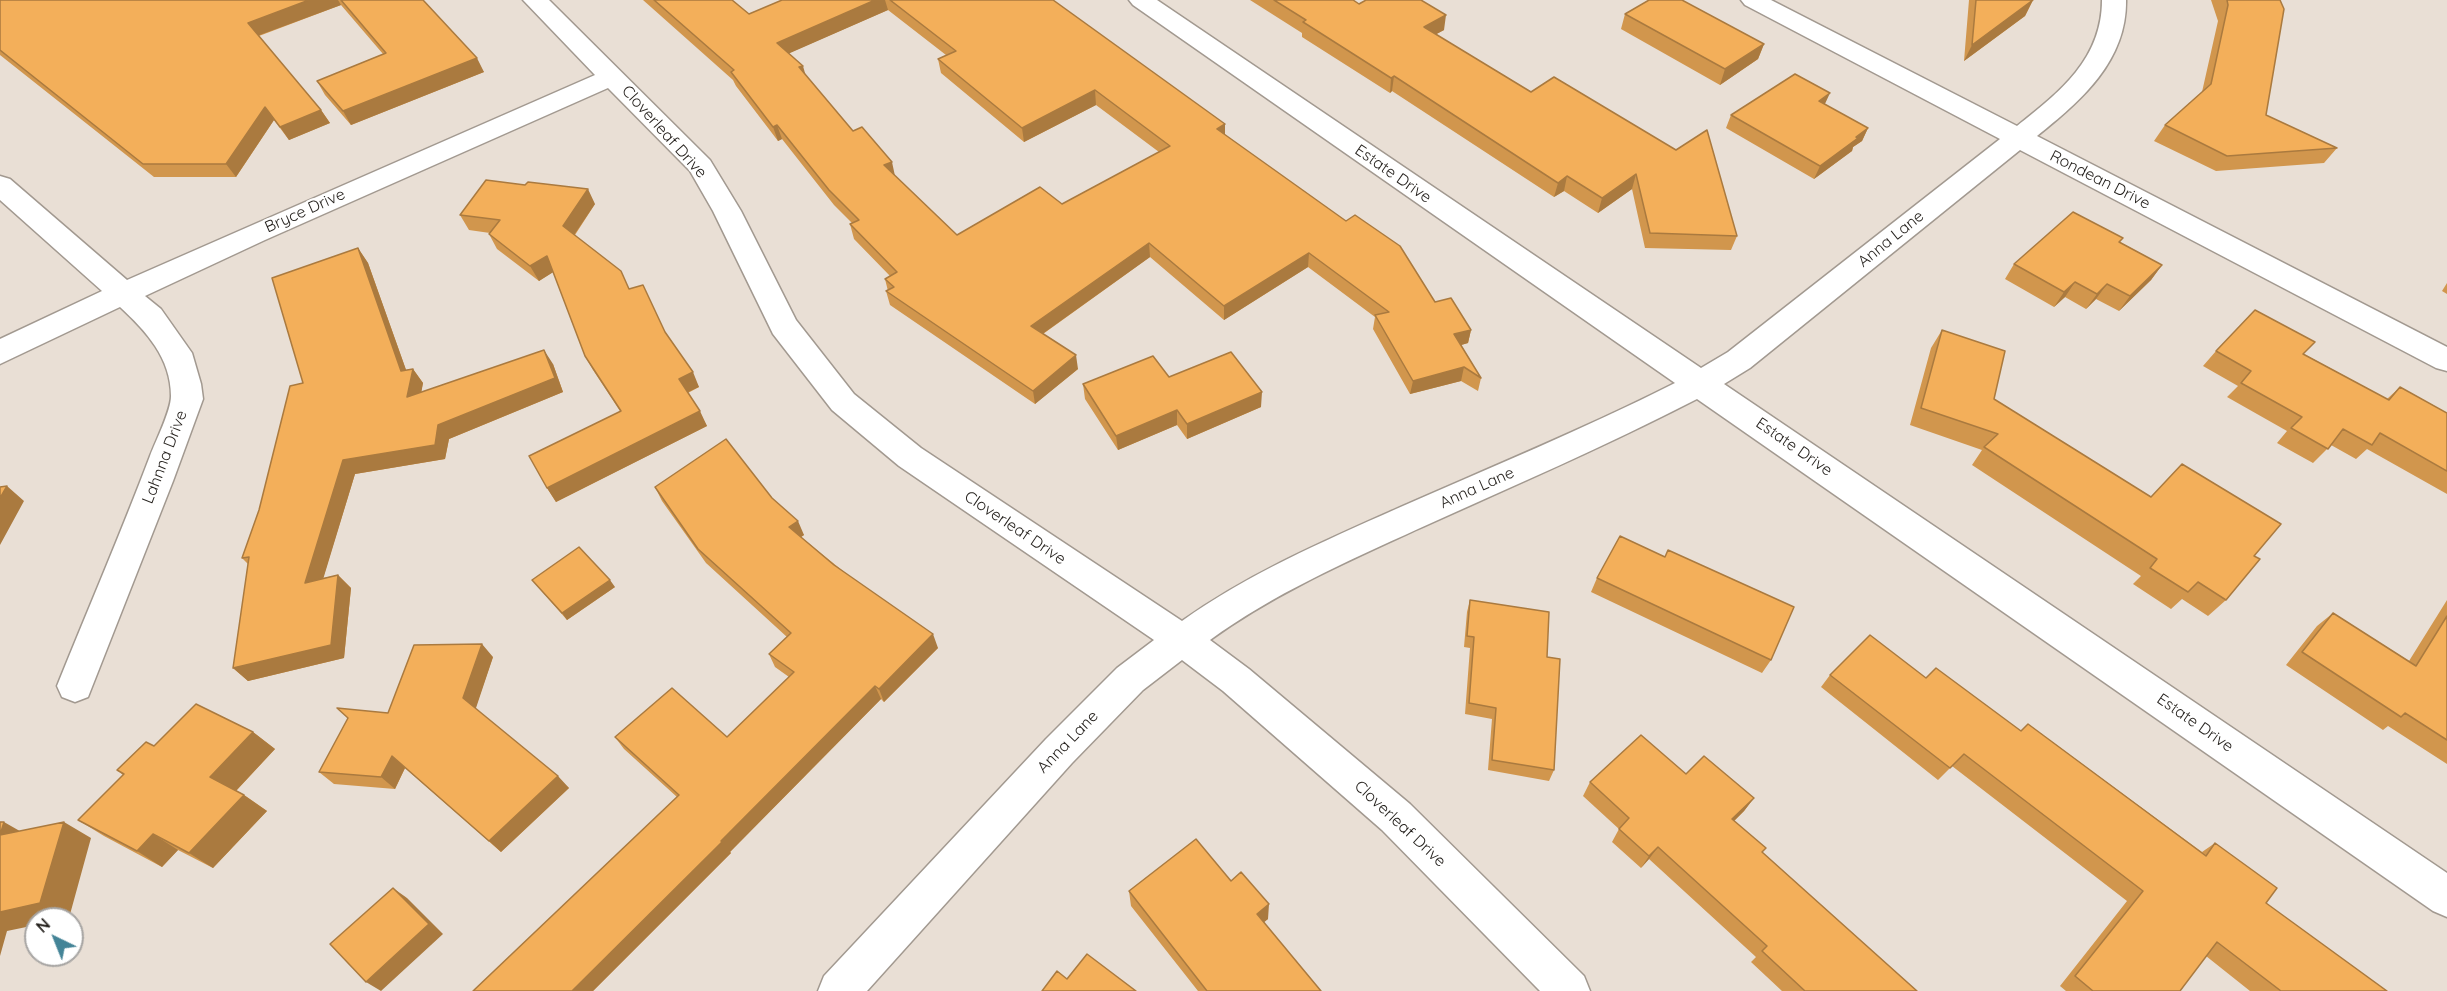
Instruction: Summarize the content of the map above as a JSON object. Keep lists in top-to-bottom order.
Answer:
{
  "streets": {
    "street": [
      "Cloverleaf Drive",
      "Estate Drive",
      "Rondean Drive",
      "Bryce Drive",
      "Anna Lane",
      "Lahnna Drive"
    ]
  },
  "crossings": [
    ["Cloverleaf Drive", "Bryce Drive"],
    ["Cloverleaf Drive", "Anna Lane"],
    ["Estate Drive", "Anna Lane"],
    ["Rondean Drive", "Anna Lane"],
    ["Bryce Drive", "Lahnna Drive"]
  ],
  "north": "top left"
}
